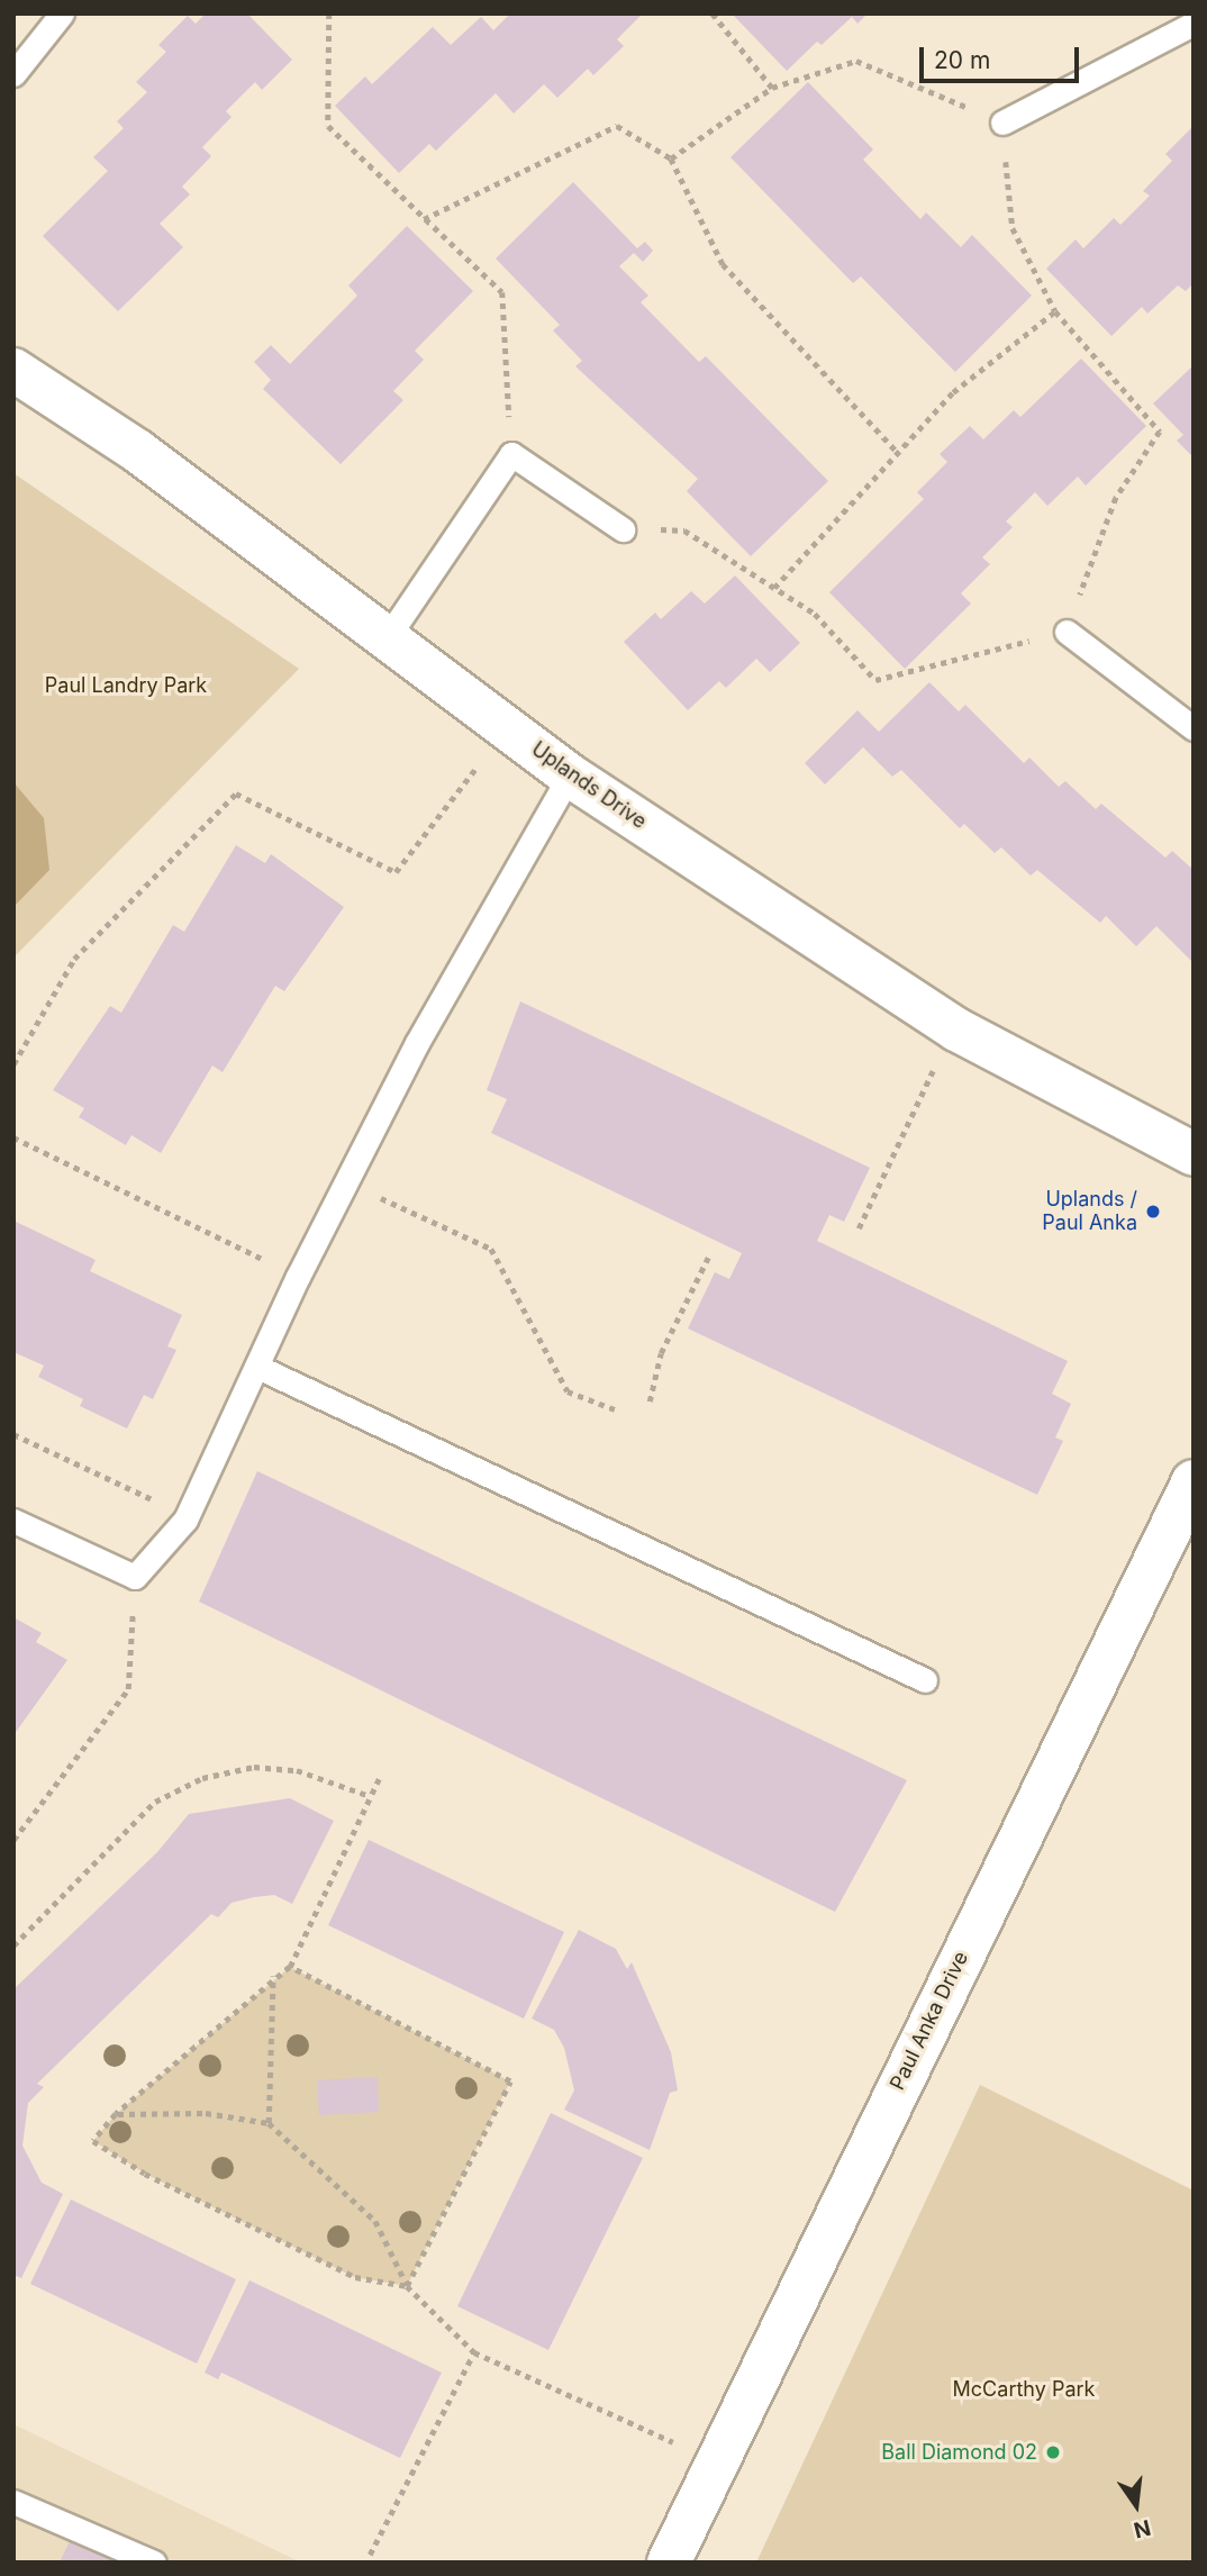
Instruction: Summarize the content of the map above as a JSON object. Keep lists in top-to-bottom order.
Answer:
{
  "streets": {
    "street": ["Uplands Drive", "Paul Anka Drive"]
  },
  "parks": ["Paul Landry Park", "McCarthy Park"],
  "places": ["Uplands / Paul Anka", "Ball Diamond 02"],
  "scale_bar": "20 m",
  "north": "bottom"
}
